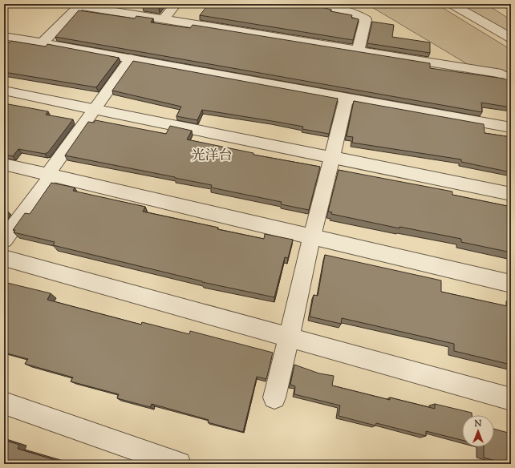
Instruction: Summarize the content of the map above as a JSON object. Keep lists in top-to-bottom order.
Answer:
{
  "districts": ["光洋台"],
  "north": "top"
}
